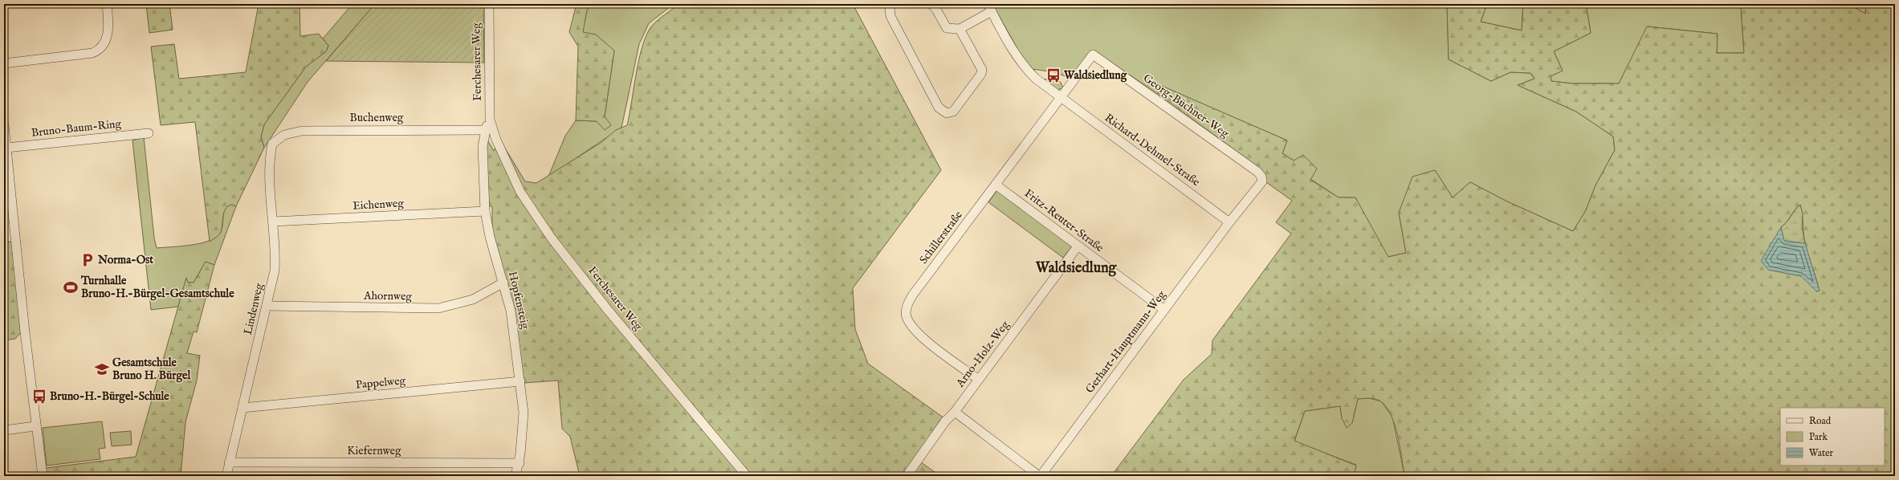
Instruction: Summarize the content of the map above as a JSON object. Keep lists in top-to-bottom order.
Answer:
{
  "streets": {
    "street": [
      "Ferchesarer Weg",
      "Georg-Büchner-Weg",
      "Buchenweg",
      "Bruno-Baum-Ring",
      "Richard-Dehmel-Straße",
      "Eichenweg",
      "Fritz-Reuter-Straße",
      "Schillerstraße",
      "Ahornweg",
      "Hopfensteig",
      "Lindenweg",
      "Gerhart-Hauptmann-Weg",
      "Arno-Holz-Weg",
      "Pappelweg",
      "Kiefernweg"
    ]
  },
  "crossings": [
    ["Ferchesarer Weg", "Buchenweg"],
    ["Ferchesarer Weg", "Hopfensteig"],
    ["Georg-Büchner-Weg", "Richard-Dehmel-Straße"],
    ["Georg-Büchner-Weg", "Schillerstraße"],
    ["Georg-Büchner-Weg", "Gerhart-Hauptmann-Weg"],
    ["Buchenweg", "Hopfensteig"],
    ["Buchenweg", "Lindenweg"],
    ["Richard-Dehmel-Straße", "Schillerstraße"],
    ["Richard-Dehmel-Straße", "Gerhart-Hauptmann-Weg"],
    ["Eichenweg", "Hopfensteig"],
    ["Eichenweg", "Lindenweg"],
    ["Fritz-Reuter-Straße", "Schillerstraße"],
    ["Fritz-Reuter-Straße", "Gerhart-Hauptmann-Weg"],
    ["Fritz-Reuter-Straße", "Arno-Holz-Weg"],
    ["Schillerstraße", "Arno-Holz-Weg"],
    ["Ahornweg", "Hopfensteig"],
    ["Ahornweg", "Lindenweg"],
    ["Hopfensteig", "Pappelweg"],
    ["Hopfensteig", "Kiefernweg"],
    ["Lindenweg", "Pappelweg"],
    ["Lindenweg", "Kiefernweg"]
  ],
  "districts": ["Waldsiedlung"],
  "places": {
    "bus stop": ["Waldsiedlung", "Bruno-H.-Bürgel-Schule"],
    "parking": ["Norma-Ost"],
    "sports": ["Turnhalle Bruno-H.-Bürgel-Gesamtschule"],
    "school or university": ["Gesamtschule Bruno H. Bürgel"]
  },
  "legend": ["Road", "Park", "Water"]
}
